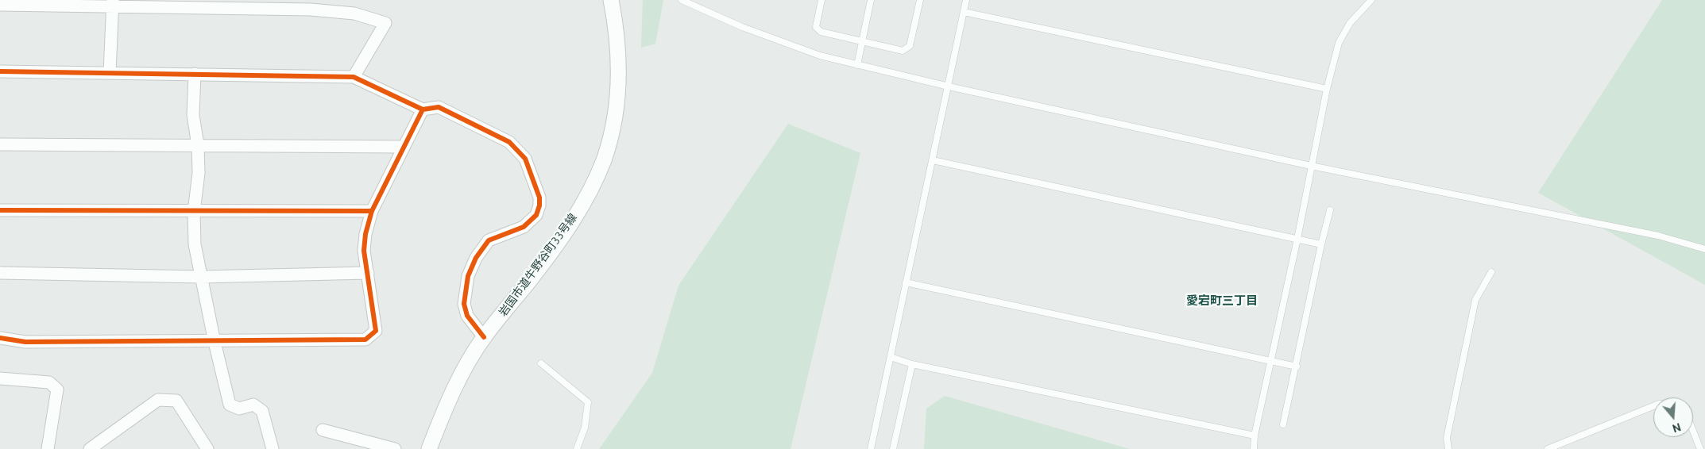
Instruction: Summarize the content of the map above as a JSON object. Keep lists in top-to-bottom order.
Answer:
{
  "streets": {
    "street": ["岩国市道牛野谷町33号線"]
  },
  "districts": ["愛宕町三丁目"],
  "north": "bottom"
}
